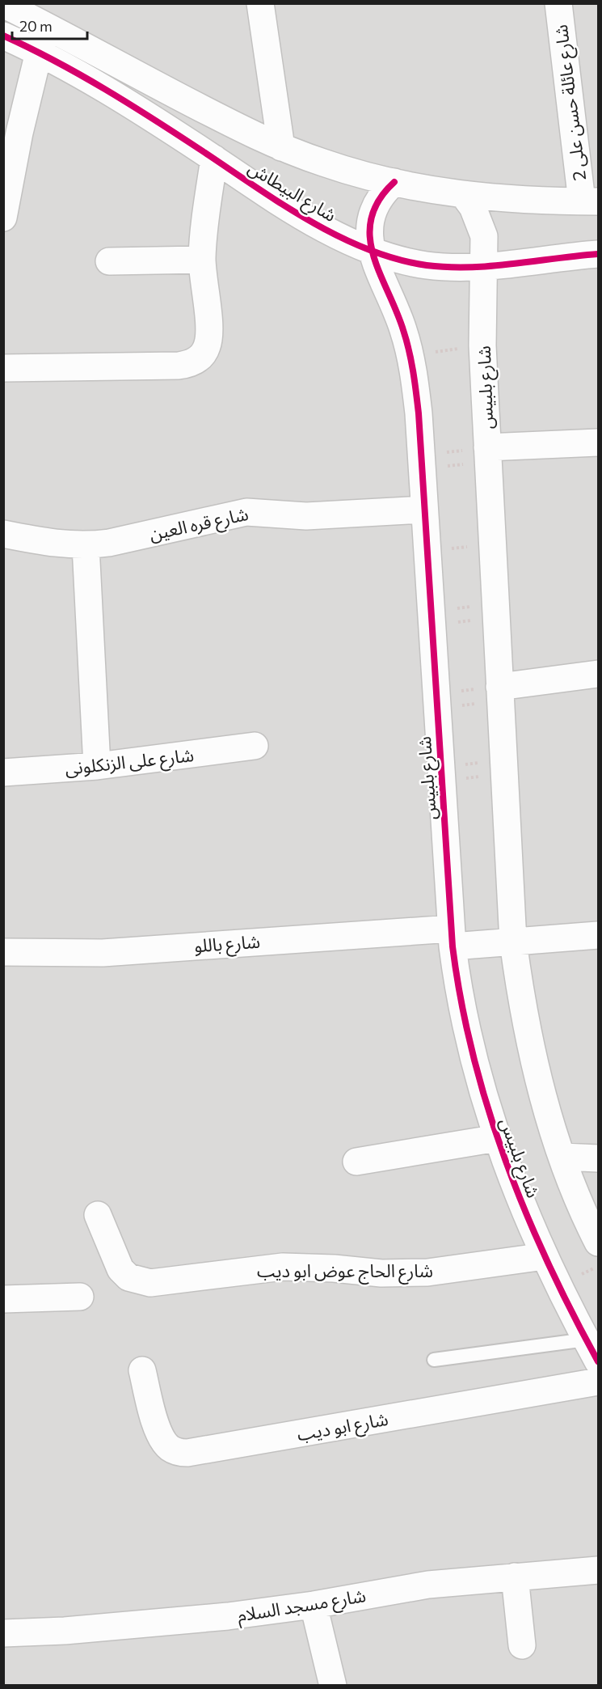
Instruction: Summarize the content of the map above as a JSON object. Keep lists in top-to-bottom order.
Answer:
{
  "streets": {
    "street": [
      "شارع عائلة حسن على 2",
      "شارع البيطاش",
      "شارع بلبيس",
      "شارع قره العين",
      "شارع على الزنكلونى",
      "شارع باللو",
      "شارع الحاج عوض ابو ديب",
      "شارع ابو ديب",
      "شارع مسجد السلام"
    ]
  },
  "crossings": [
    ["شارع عائلة حسن على 2", "شارع البيطاش"],
    ["شارع البيطاش", "شارع بلبيس"],
    ["شارع بلبيس", "شارع قره العين"],
    ["شارع بلبيس", "شارع باللو"],
    ["شارع بلبيس", "شارع الحاج عوض ابو ديب"]
  ],
  "scale_bar": "20 m"
}
